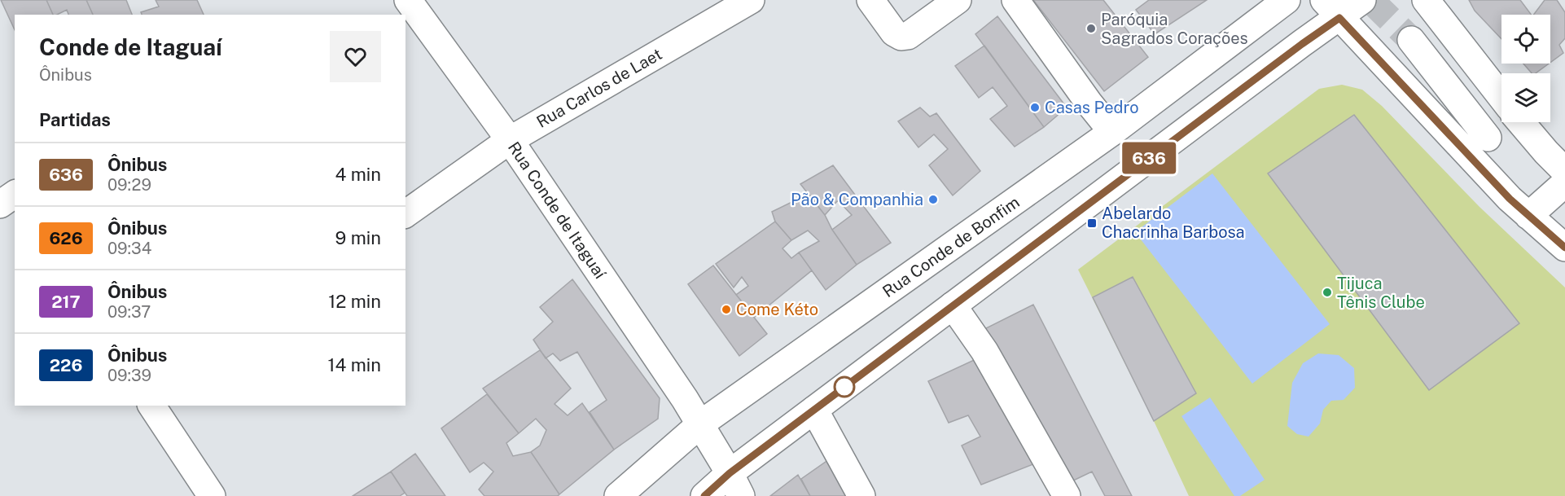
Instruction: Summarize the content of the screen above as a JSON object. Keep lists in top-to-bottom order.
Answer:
{
  "streets": {
    "street": ["Rua Carlos de Laet", "Rua Conde de Itaguaí", "Rua Conde de Bonfim"]
  },
  "crossings": [
    ["Rua Carlos de Laet", "Rua Conde de Itaguaí"],
    ["Rua Conde de Itaguaí", "Rua Conde de Bonfim"]
  ],
  "places": {
    "other": [
      "Paróquia Sagrados Corações",
      "Casas Pedro",
      "Pão & Companhia",
      "Tijuca Tênis Clube",
      "Come Kéto"
    ],
    "transit": ["Abelardo Chacrinha Barbosa"]
  },
  "lines": ["bus line 636"],
  "page": {
    "on_map": "636",
    "heading": [
      ["Conde de Itaguaí", "Ônibus"],
      "Partidas"
    ],
    "list": [
      {
        "mark": "636",
        "name": "Ônibus",
        "note": "09:29",
        "value": "4 min"
      },
      {
        "mark": "626",
        "name": "Ônibus",
        "note": "09:34",
        "value": "9 min"
      },
      {
        "mark": "217",
        "name": "Ônibus",
        "note": "09:37",
        "value": "12 min"
      },
      {
        "mark": "226",
        "name": "Ônibus",
        "note": "09:39",
        "value": "14 min"
      }
    ]
  }
}
